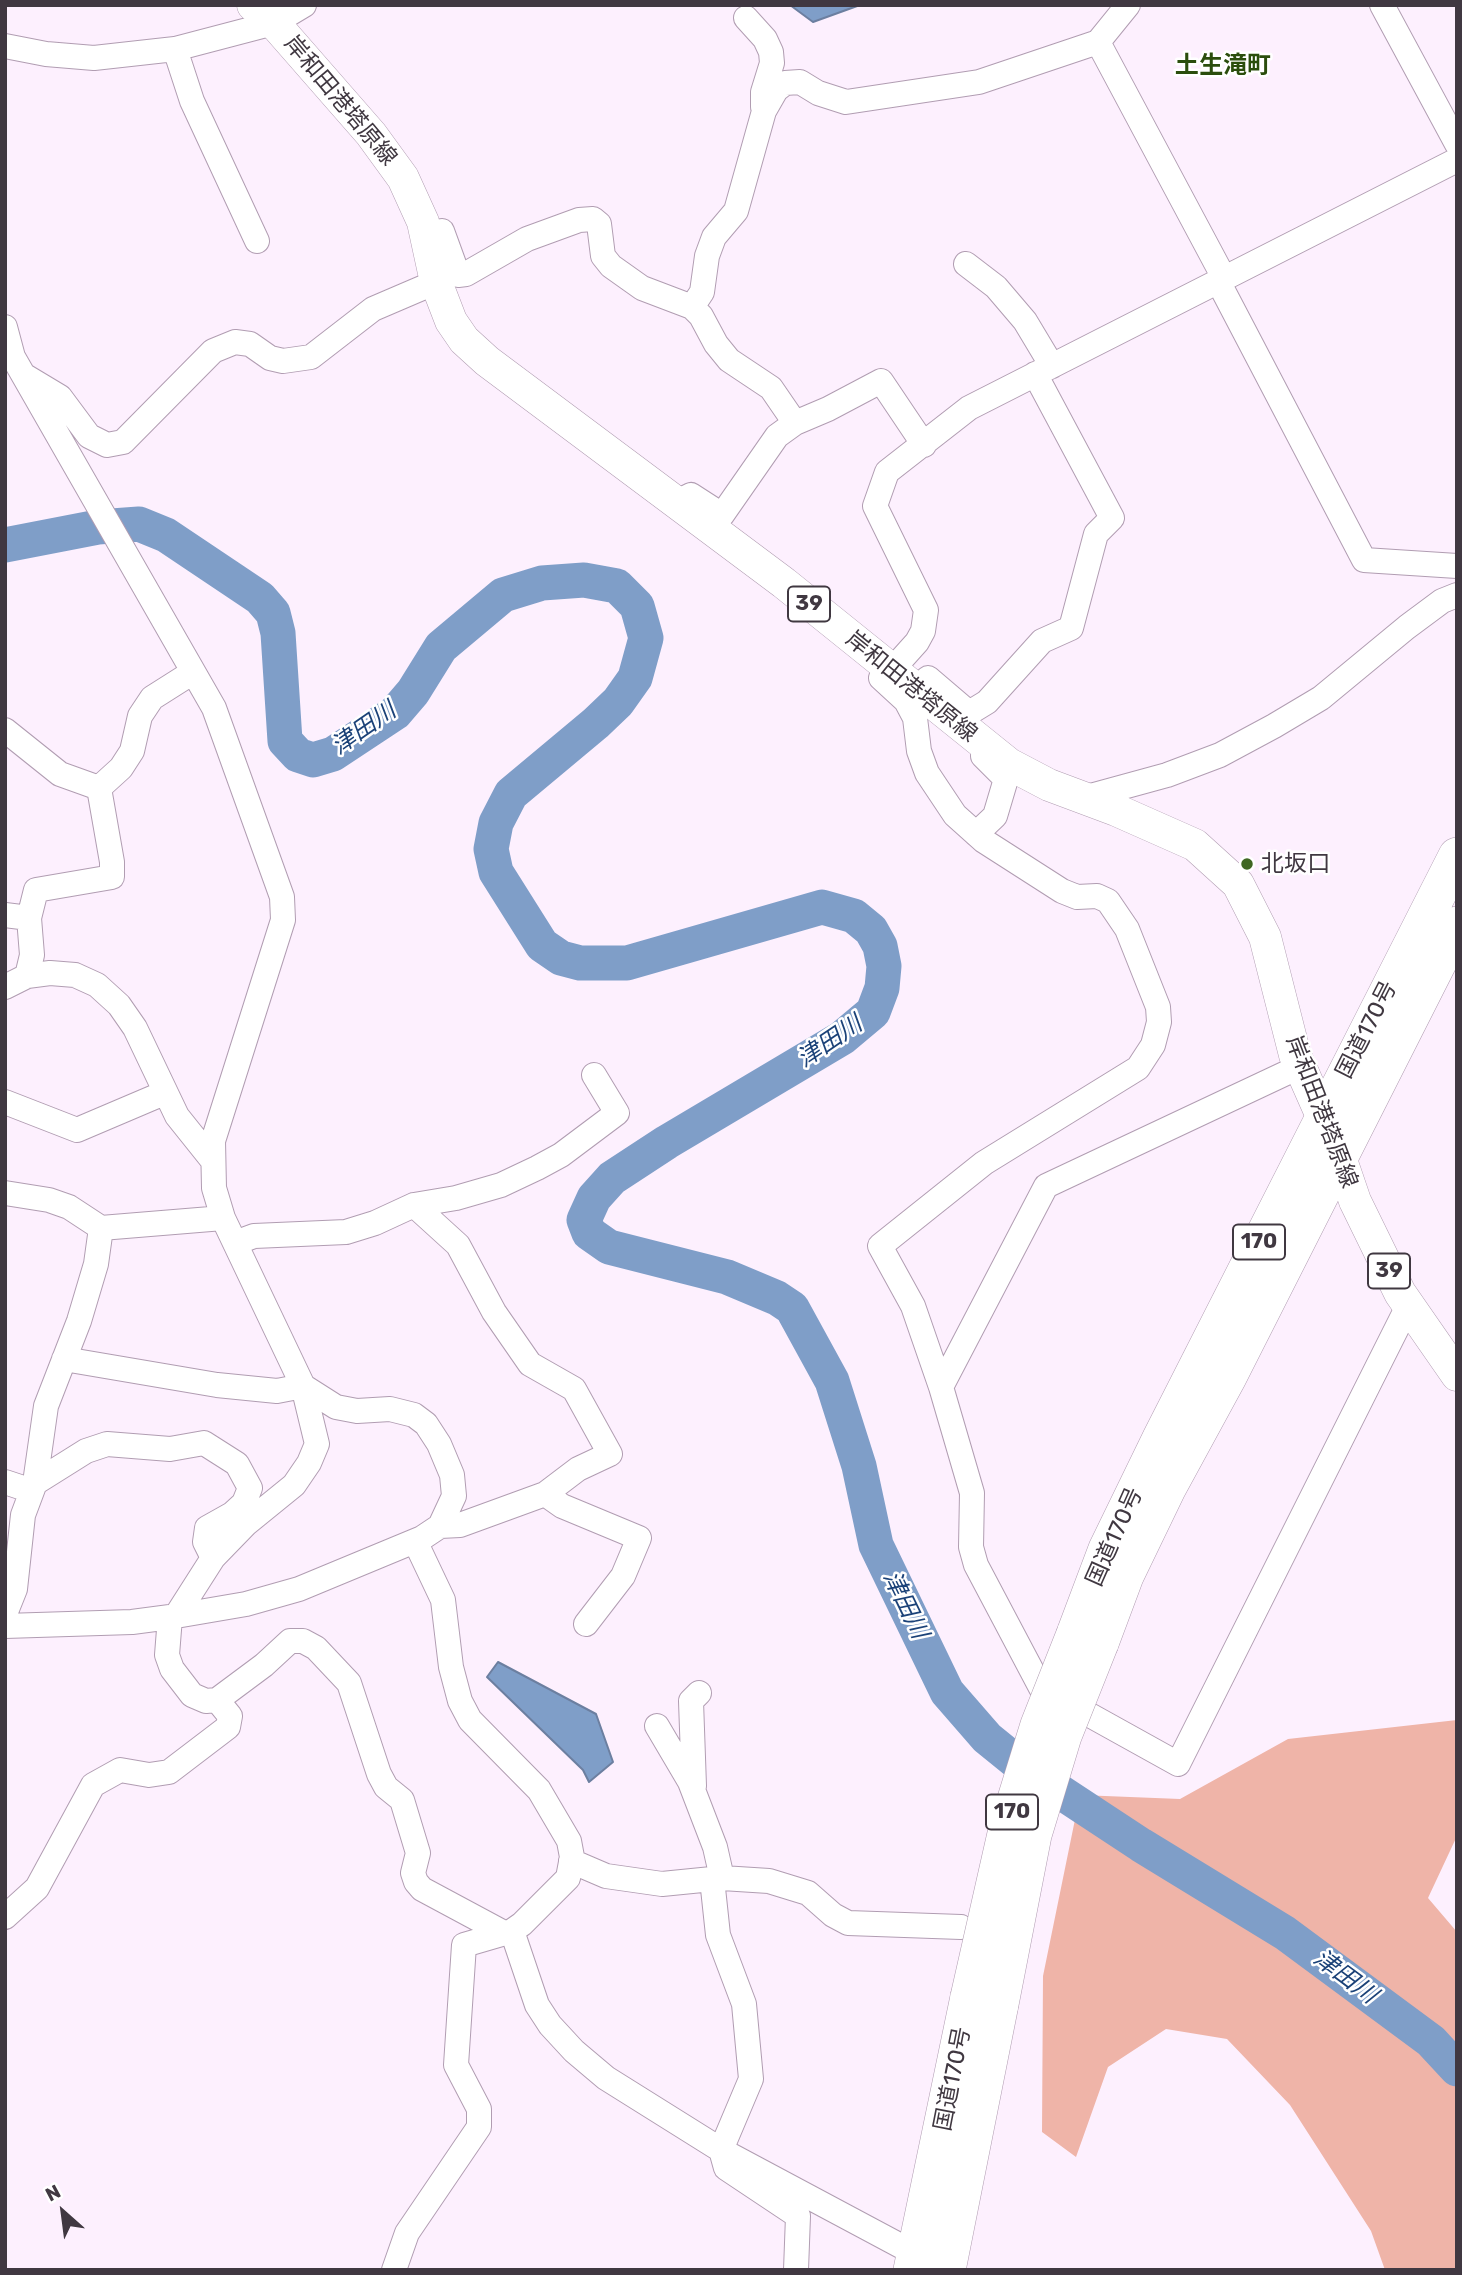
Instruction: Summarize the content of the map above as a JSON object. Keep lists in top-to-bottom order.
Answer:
{
  "streets": {
    "highway": ["国道170号", "170"],
    "main road": ["岸和田港塔原線", "39"]
  },
  "crossings": [
    ["岸和田港塔原線", "国道170号"]
  ],
  "districts": ["土生滝町"],
  "water": ["津田川"],
  "places": ["北坂口"],
  "north": "top left"
}
